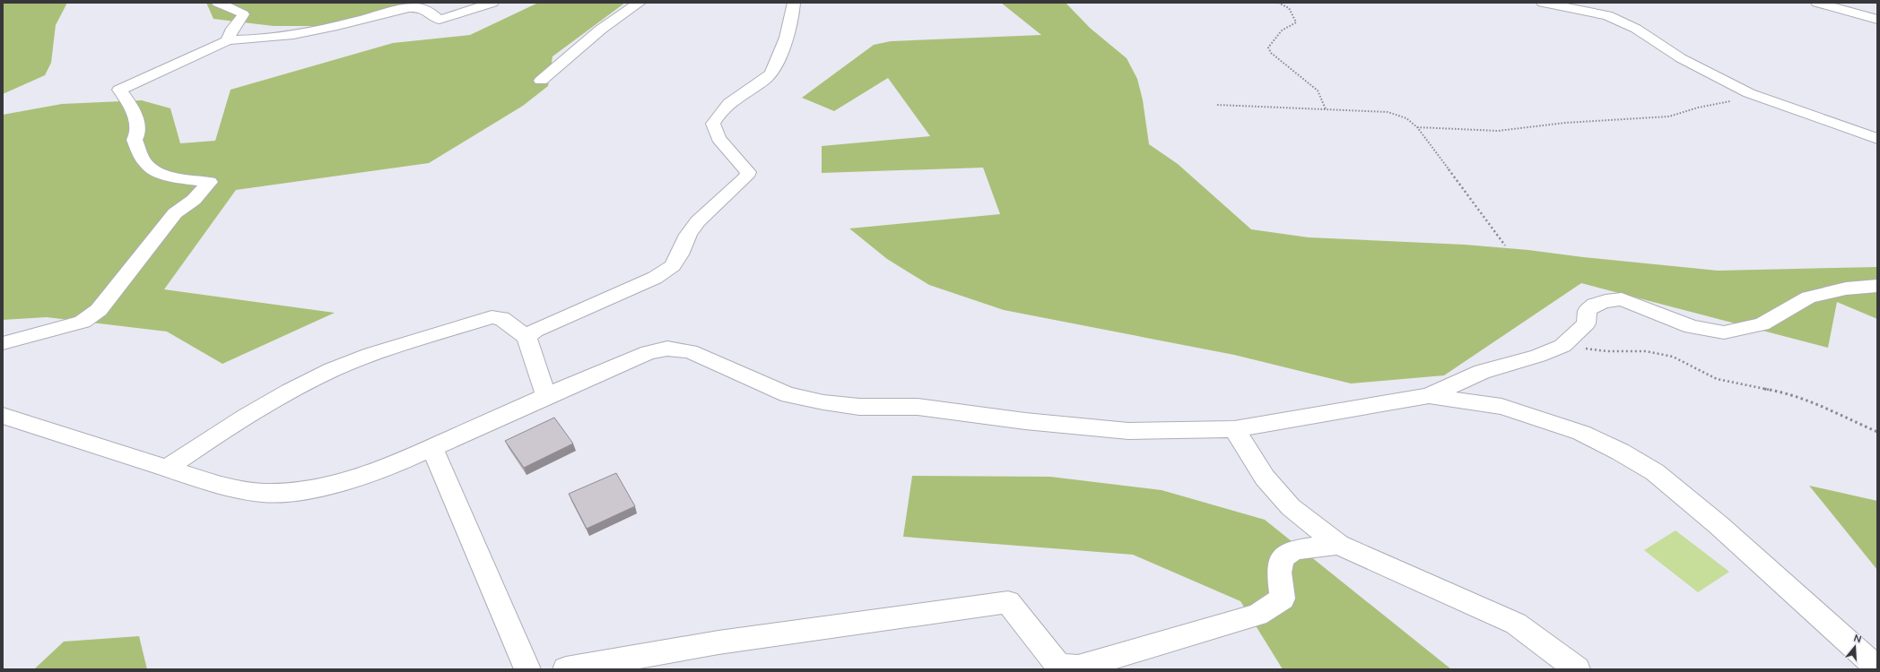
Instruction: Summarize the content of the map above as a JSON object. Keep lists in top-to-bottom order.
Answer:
{
  "north": "top"
}
